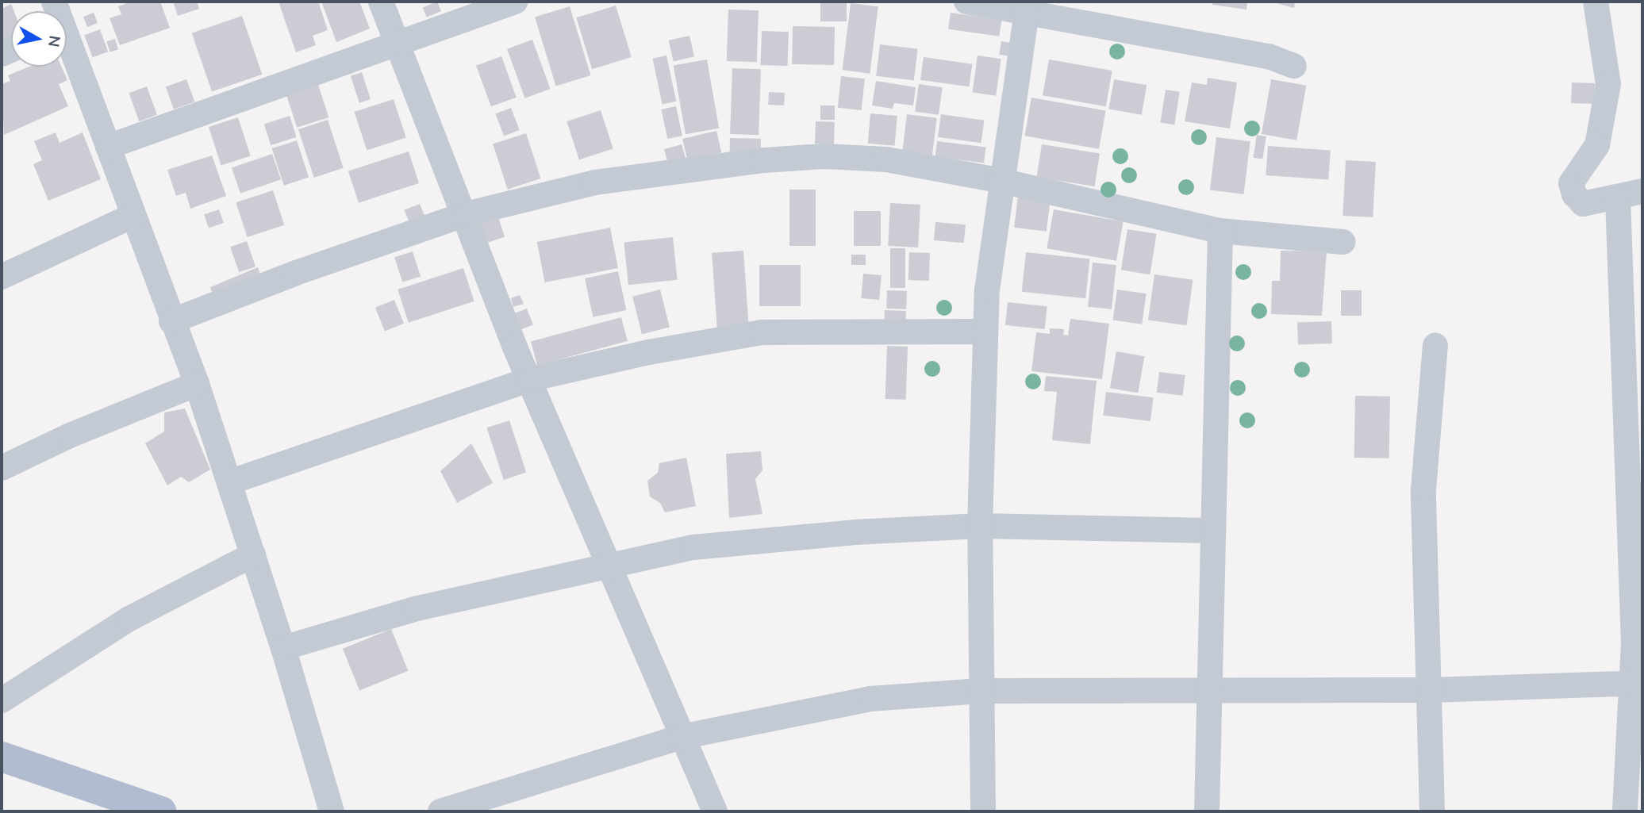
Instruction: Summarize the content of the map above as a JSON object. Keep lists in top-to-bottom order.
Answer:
{
  "north": "right"
}
